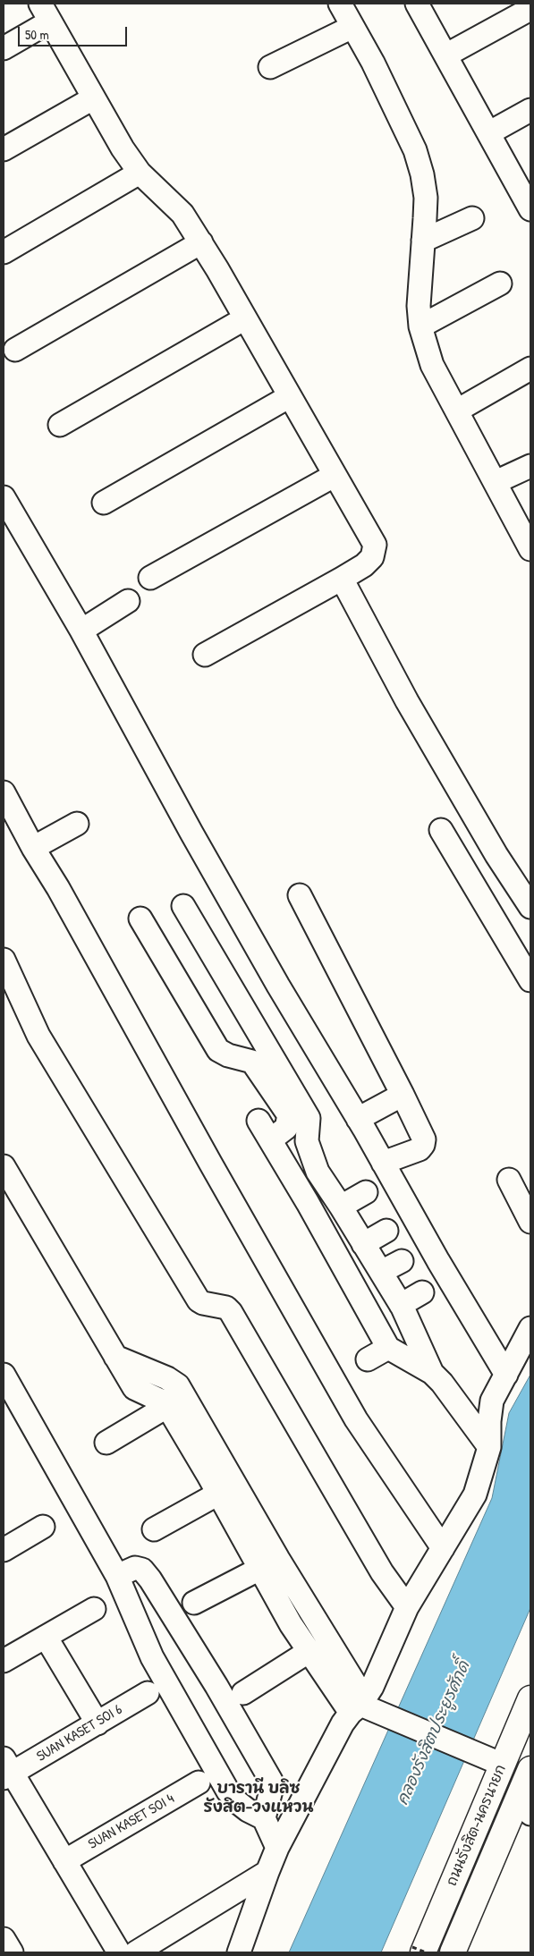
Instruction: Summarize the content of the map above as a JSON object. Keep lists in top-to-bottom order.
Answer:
{
  "streets": {
    "main road": ["ถนนรังสิต-นครนายก"],
    "street": ["SUAN KASET SOI 6", "SUAN KASET SOI 4"]
  },
  "districts": ["บารานี บลิซ รังสิต-วงแหวน"],
  "water": ["คลองรังสิตประยูรศักดิ์"],
  "scale_bar": "50 m"
}
